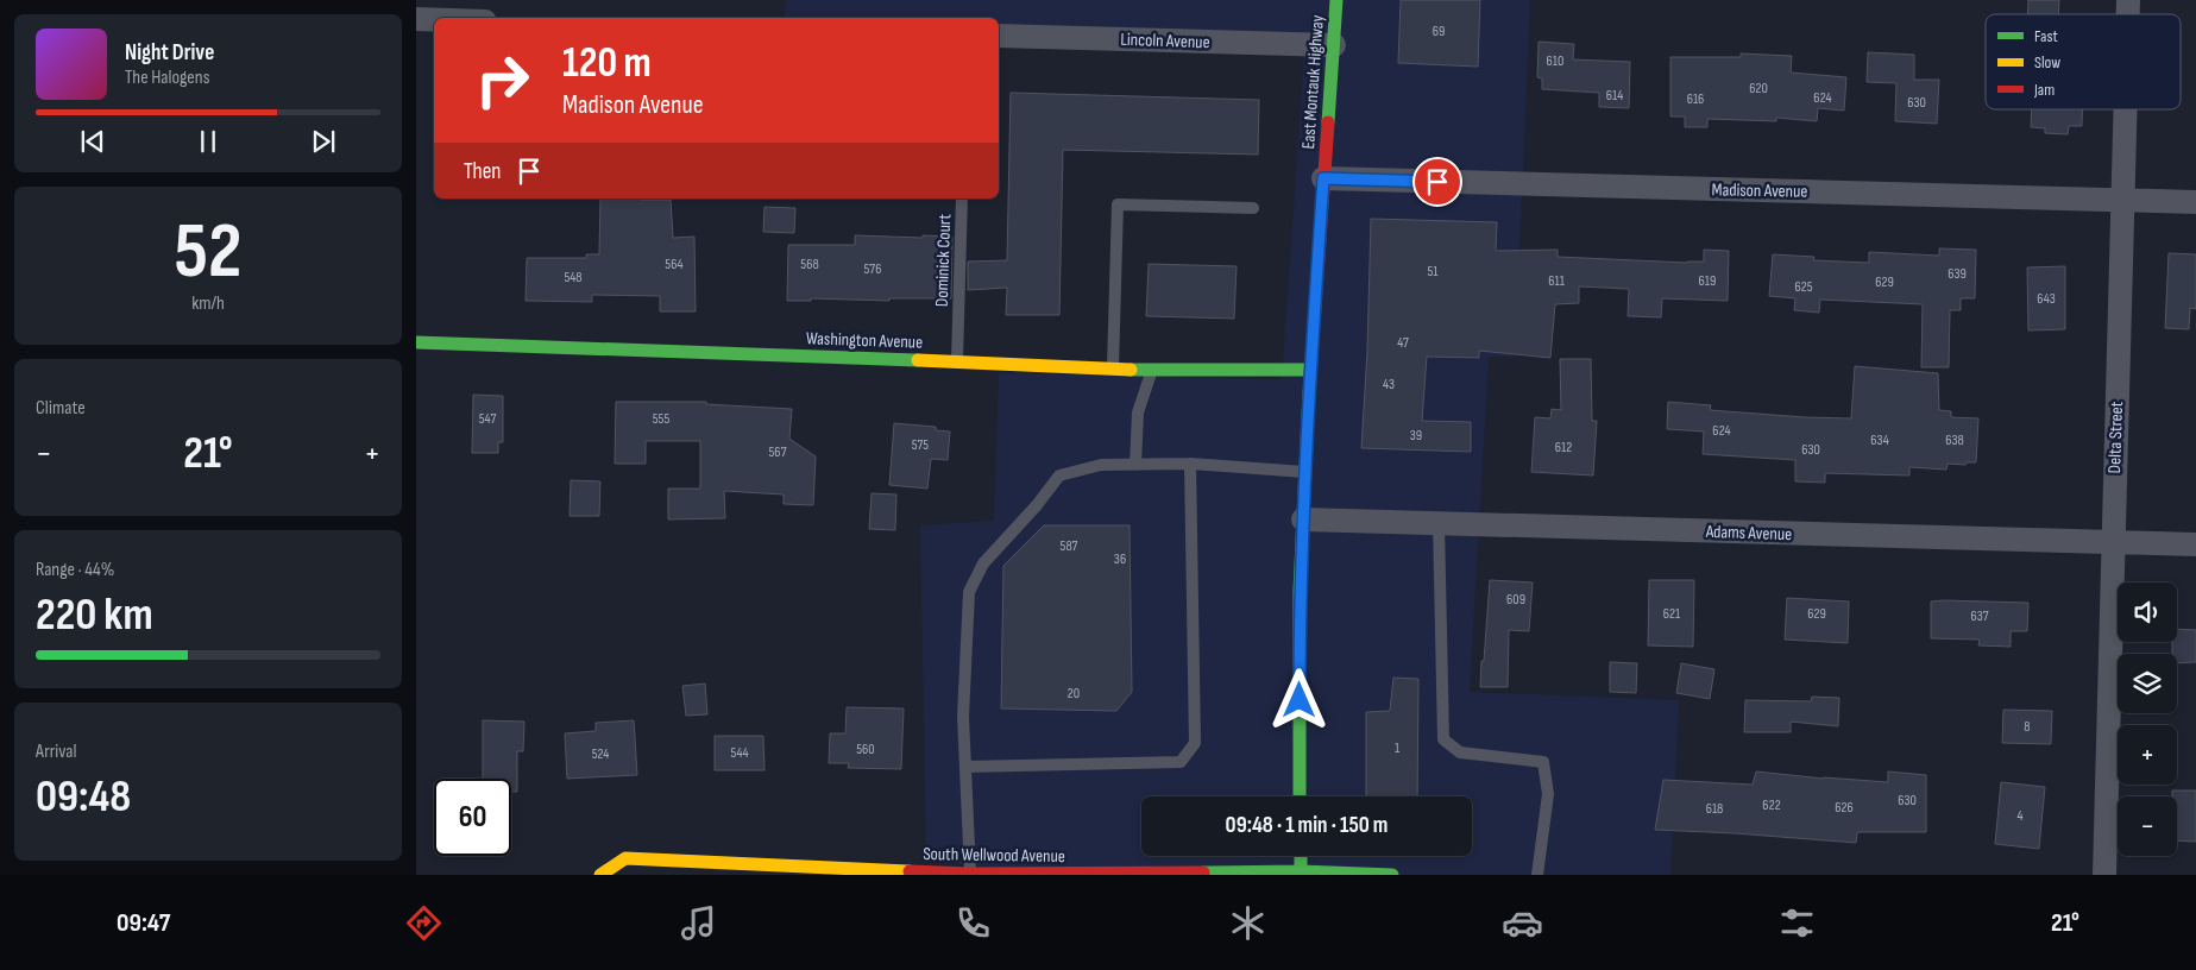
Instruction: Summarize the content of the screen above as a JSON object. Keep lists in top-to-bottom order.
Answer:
{
  "streets": {
    "main road": ["East Montauk Highway", "Washington Avenue", "South Wellwood Avenue"],
    "street": [
      "Lincoln Avenue",
      "Madison Avenue",
      "Delta Street",
      "Adams Avenue"
    ],
    "lane": ["Dominick Court"]
  },
  "crossings": [
    ["Lincoln Avenue", "East Montauk Highway"],
    ["East Montauk Highway", "Madison Avenue"],
    ["East Montauk Highway", "Washington Avenue"],
    ["East Montauk Highway", "Adams Avenue"],
    ["Madison Avenue", "Delta Street"],
    ["Dominick Court", "Washington Avenue"],
    ["Delta Street", "Adams Avenue"]
  ],
  "house_numbers": [
    "69",
    "610",
    "620",
    "614",
    "624",
    "616",
    "630",
    "564",
    "568",
    "576",
    "51",
    "639",
    "548",
    "611",
    "619",
    "629",
    "625",
    "643",
    "47",
    "43",
    "547",
    "555",
    "624",
    "39",
    "634",
    "638",
    "575",
    "612",
    "630",
    "567",
    "587",
    "36",
    "609",
    "621",
    "629",
    "637",
    "20",
    "8",
    "1",
    "560",
    "544",
    "524",
    "630",
    "622",
    "626",
    "618",
    "4"
  ],
  "legend": ["Fast", "Slow", "Jam"],
  "page": {
    "turn": ["120 m", "Madison Avenue"],
    "song": ["Night Drive", "The Halogens"],
    "then": "Then",
    "tile": [
      ["52", "km/h"],
      "Climate",
      ["Range · 44%", "220 km"],
      ["Arrival", "09:48"]
    ],
    "heat": ["−", "21°", "+"],
    "map_buttons": ["+", "−"],
    "limit": "60",
    "trip": "09:48 · 1 min · 150 m",
    "tabs": ["09:47", "21°"]
  }
}
